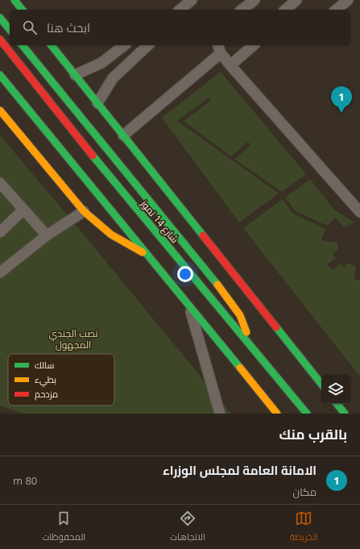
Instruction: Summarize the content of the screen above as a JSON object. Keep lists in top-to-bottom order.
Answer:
{
  "streets": {
    "main road": ["شارع 14 تموز"]
  },
  "parks": ["نصب الجندي المجهول"],
  "legend": ["سالك", "بطيء", "مزدحم"],
  "page": {
    "search": "ابحث هنا",
    "pins": "1",
    "heading": "بالقرب منك",
    "list": [
      {
        "mark": "1",
        "name": "الامانة العامة لمجلس الوزراء",
        "note": "مكان",
        "value": "80 m"
      }
    ],
    "nav": ["الخريطة", "الاتجاهات", "المحفوظات"]
  }
}
